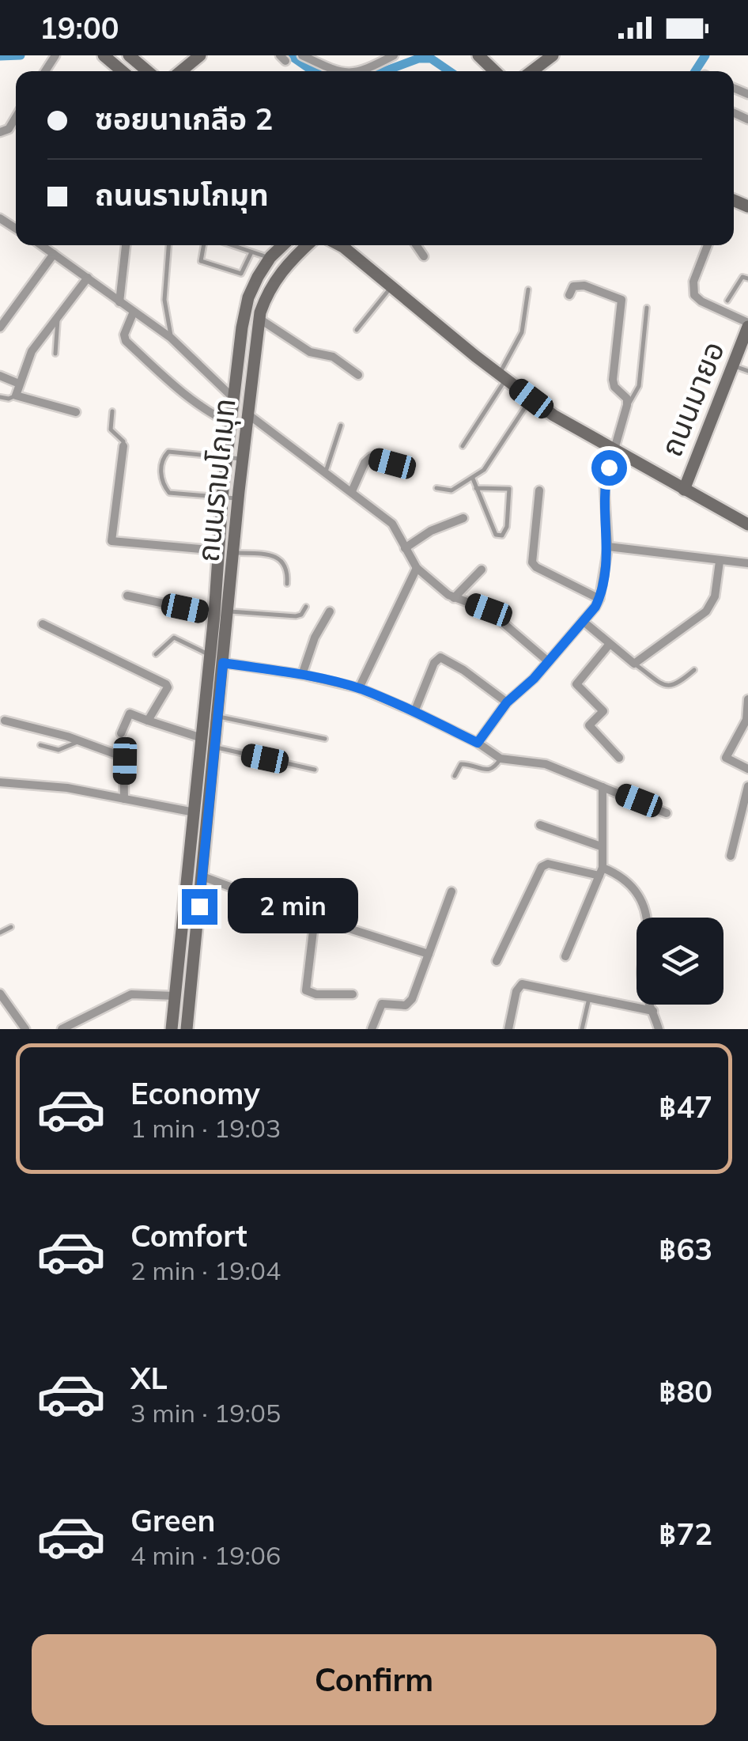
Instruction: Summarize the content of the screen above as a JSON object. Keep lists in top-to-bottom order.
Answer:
{
  "streets": {
    "main road": ["ถนนมายอ", "ถนนรามโกมุท"]
  },
  "page": {
    "status": "19:00",
    "banner": ["ซอยนาเกลือ 2", "ถนนรามโกมุท"],
    "bubble": "2 min",
    "list": [
      {
        "name": "Economy",
        "note": "1 min · 19:03",
        "value": "฿47"
      },
      {
        "name": "Comfort",
        "note": "2 min · 19:04",
        "value": "฿63"
      },
      {
        "name": "XL",
        "note": "3 min · 19:05",
        "value": "฿80"
      },
      {
        "name": "Green",
        "note": "4 min · 19:06",
        "value": "฿72"
      }
    ],
    "buttons": "Confirm"
  }
}
